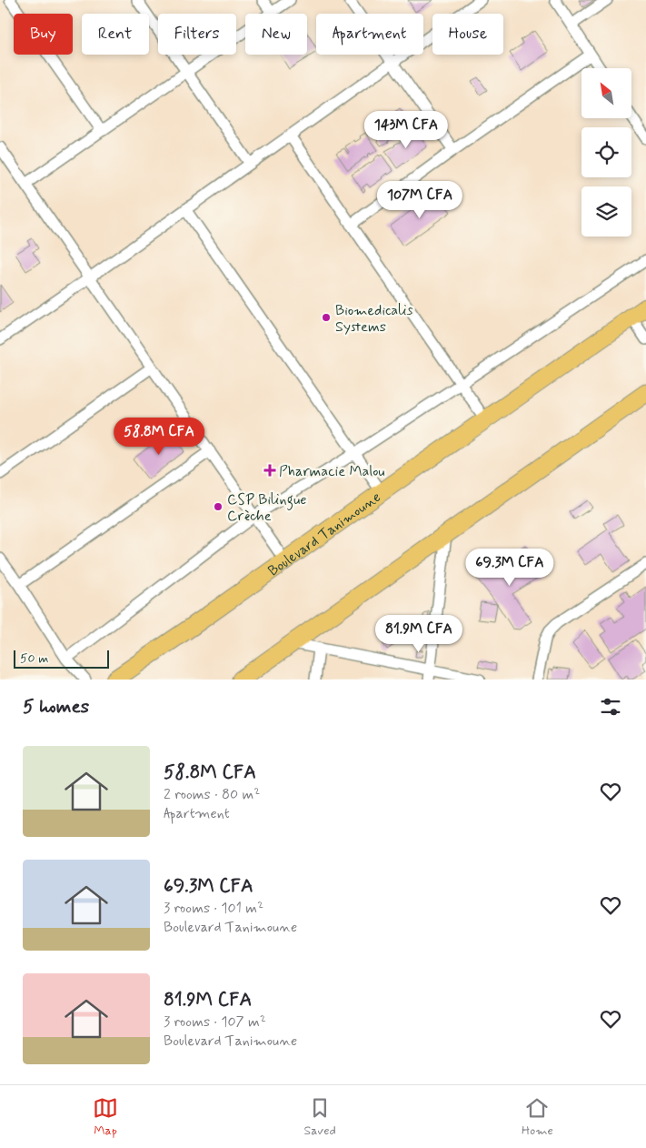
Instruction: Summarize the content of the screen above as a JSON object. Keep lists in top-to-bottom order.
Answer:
{
  "streets": {
    "main road": ["Boulevard Tanimoune"]
  },
  "places": {
    "other": ["Biomedicalis Systems", "CSP Bilingue Crèche"],
    "health": ["Pharmacie Malou"]
  },
  "scale_bar": "50 m",
  "north": "top left",
  "page": {
    "chip": [
      "Buy",
      "Rent",
      "Filters",
      "New",
      "Apartment",
      "House"
    ],
    "price": [
      "143M CFA",
      "107M CFA",
      "58.8M CFA",
      "69.3M CFA",
      "81.9M CFA"
    ],
    "scale": "50 m",
    "heading": "5 homes",
    "list": [
      {
        "name": "58.8M CFA",
        "note": "2 rooms · 80 m² · Apartment"
      },
      {
        "name": "69.3M CFA",
        "note": "3 rooms · 101 m² · Boulevard Tanimoune"
      },
      {
        "name": "81.9M CFA",
        "note": "3 rooms · 107 m² · Boulevard Tanimoune"
      }
    ],
    "tabs": ["Map", "Saved", "Home"]
  }
}
